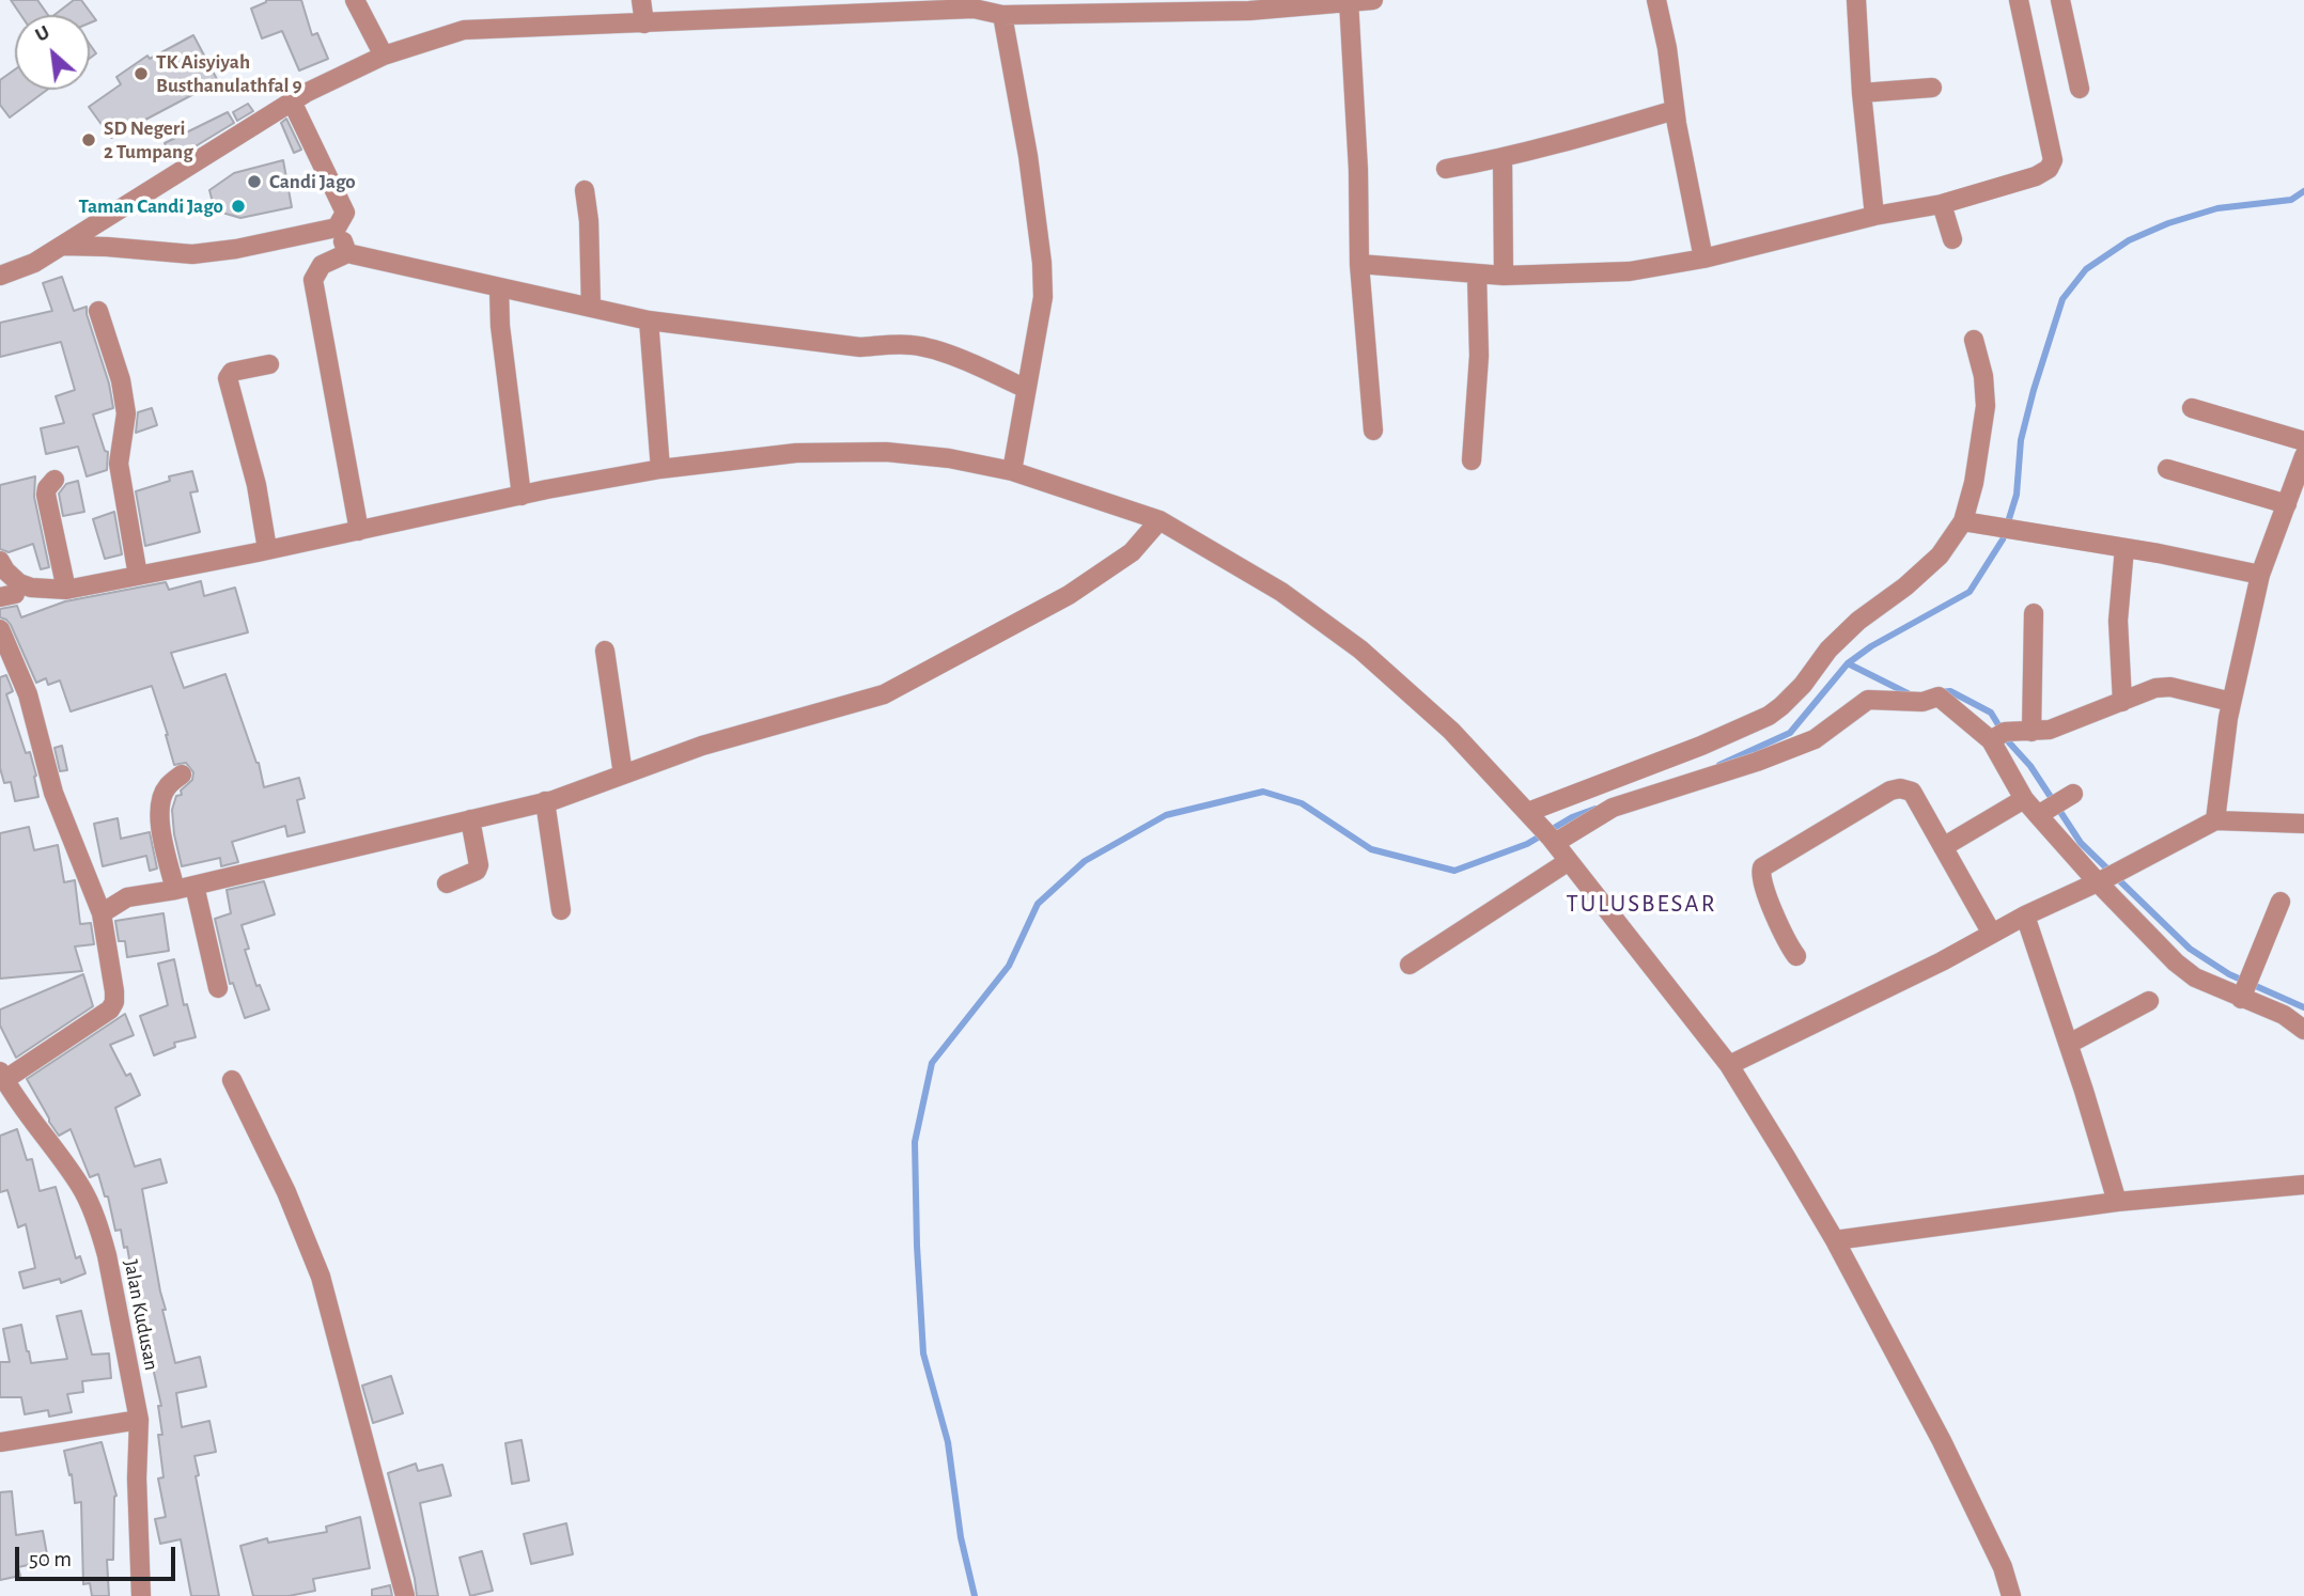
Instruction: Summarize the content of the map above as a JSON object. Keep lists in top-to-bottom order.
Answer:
{
  "streets": {
    "street": ["Jalan Kudusan"]
  },
  "districts": ["TULUSBESAR"],
  "places": [
    "TK Aisyiyah Busthanulathfal 9",
    "SD Negeri 2 Tumpang",
    "Candi Jago",
    "Taman Candi Jago"
  ],
  "scale_bar": "50 m",
  "north": "top left"
}
